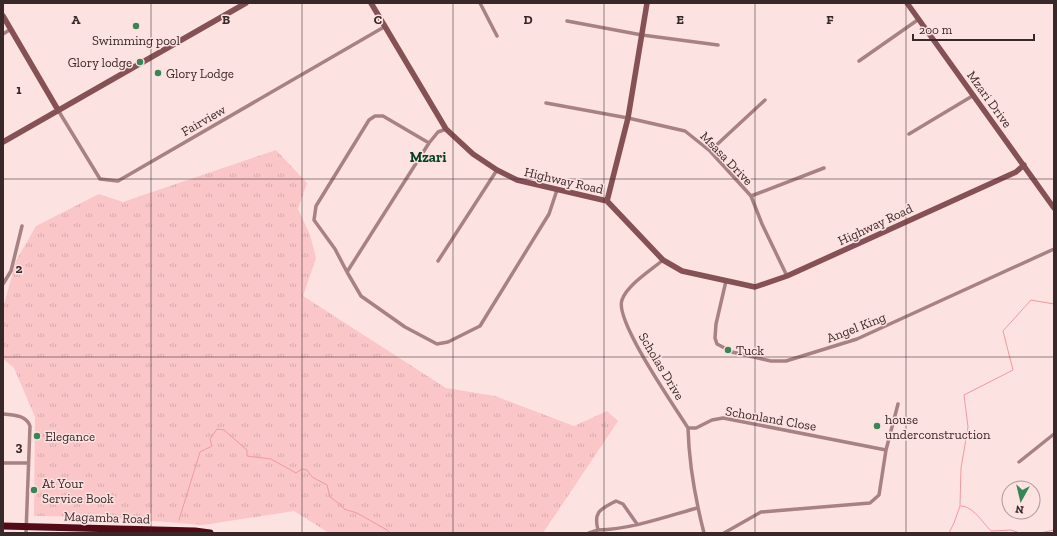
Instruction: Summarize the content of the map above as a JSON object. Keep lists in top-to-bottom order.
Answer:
{
  "streets": {
    "highway": ["Magamba Road"],
    "street": [
      "Mzari Drive",
      "Fairview",
      "Msasa Drive",
      "Highway Road",
      "Angel King",
      "Scholas Drive",
      "Schonland Close"
    ]
  },
  "crossings": [
    ["Mzari Drive", "Highway Road"],
    ["Fairview", "Highway Road"],
    ["Msasa Drive", "Highway Road"],
    ["Highway Road", "Angel King"],
    ["Highway Road", "Scholas Drive"],
    ["Scholas Drive", "Schonland Close"]
  ],
  "districts": ["Mzari"],
  "places": [
    "Swimming pool",
    "Glory lodge",
    "Glory Lodge",
    "Tuck",
    "house underconstruction",
    "Elegance",
    "At Your Service Book"
  ],
  "scale_bar": "200 m",
  "north": "bottom",
  "grid": {
    "columns": [
      "A",
      "B",
      "C",
      "D",
      "E",
      "F"
    ],
    "rows": ["1", "2", "3"]
  }
}
